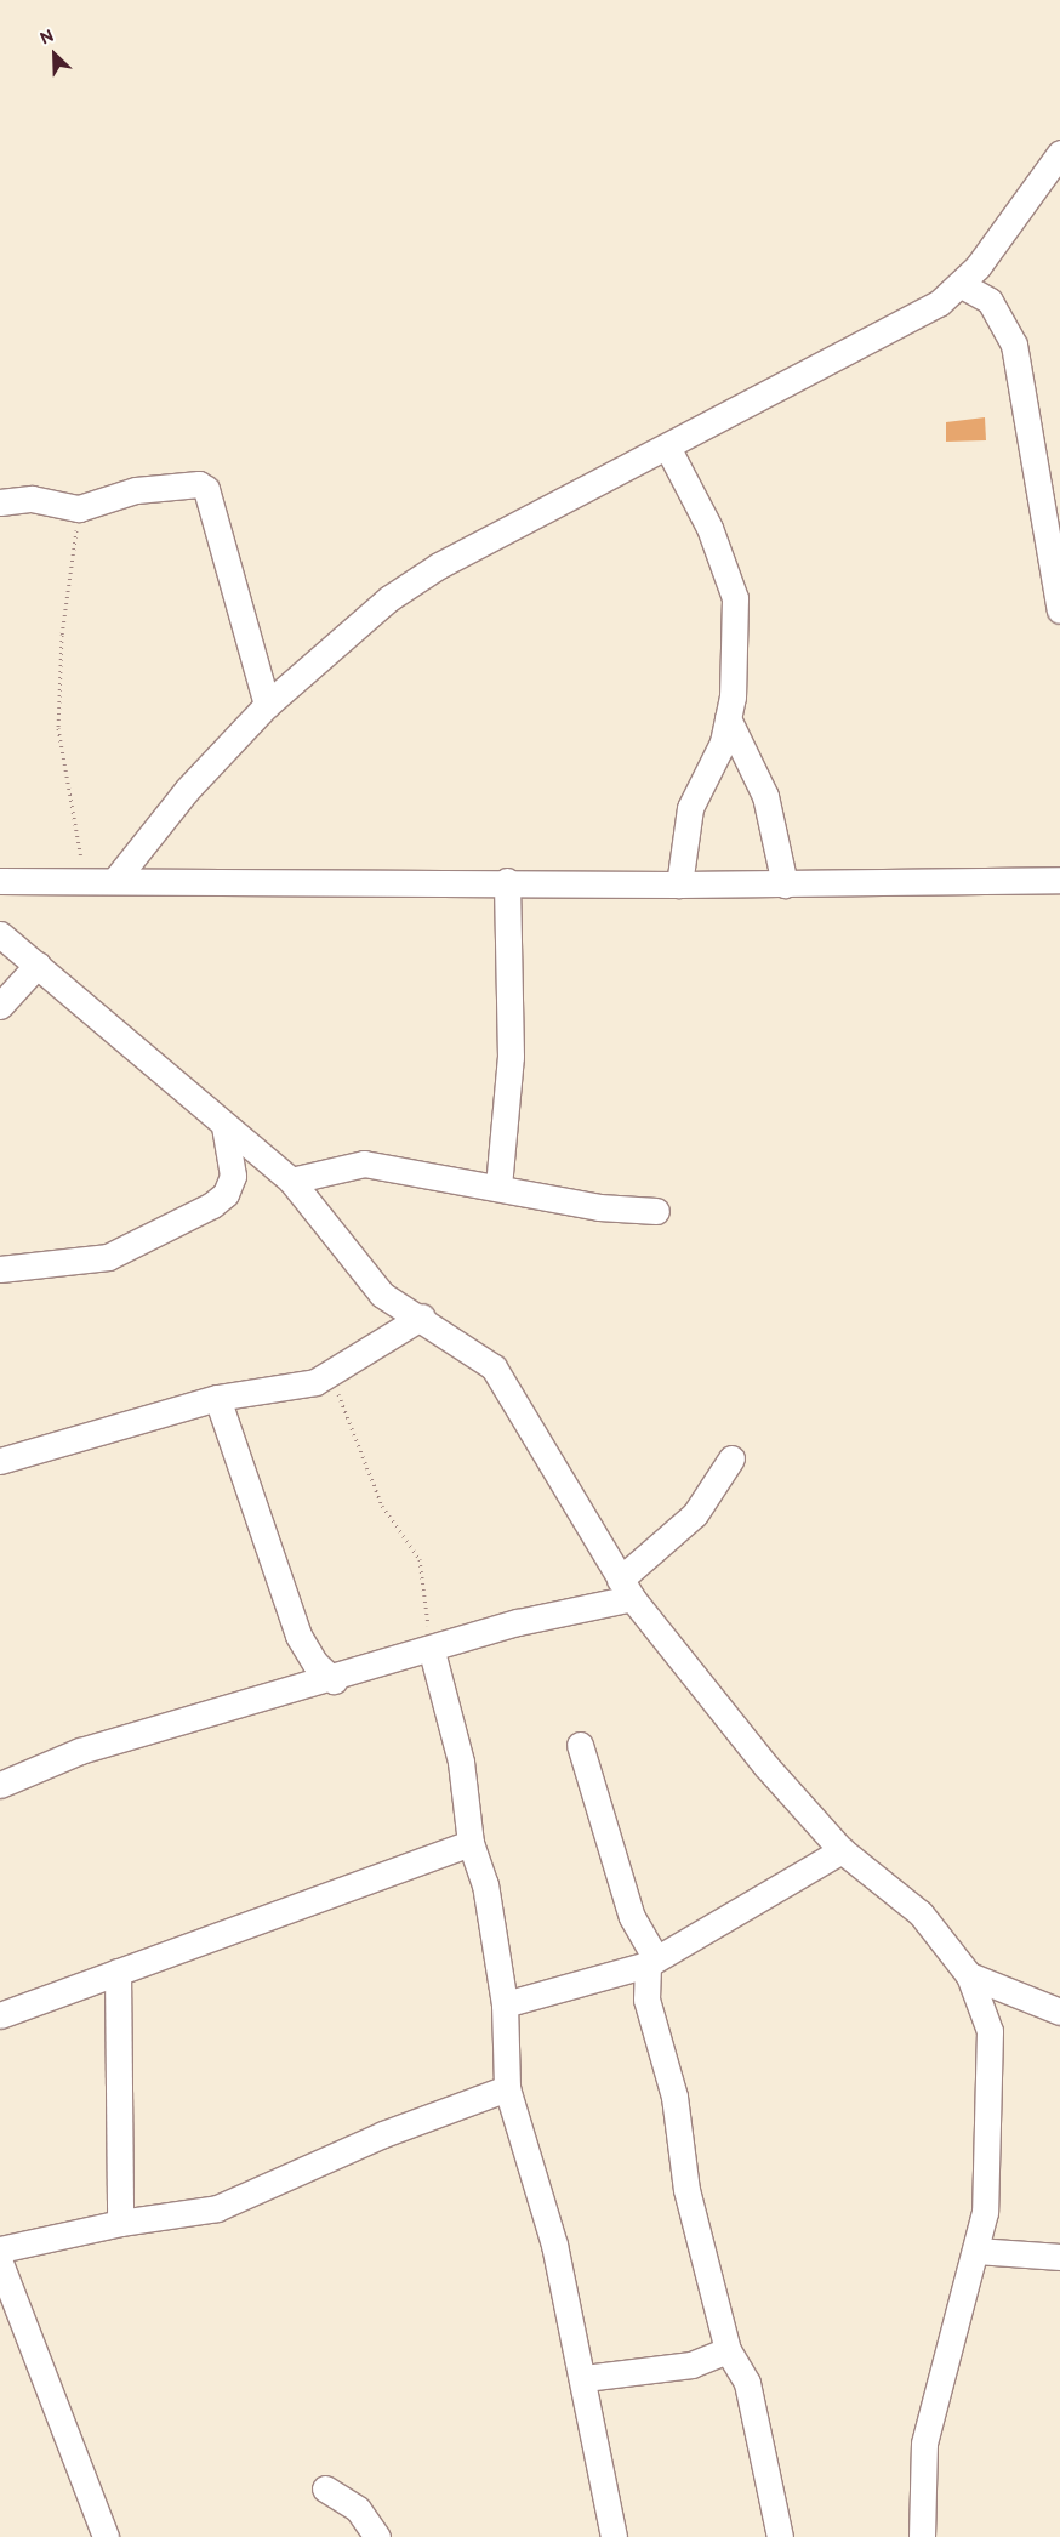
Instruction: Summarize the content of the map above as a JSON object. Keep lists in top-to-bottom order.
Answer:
{
  "north": "top left"
}
